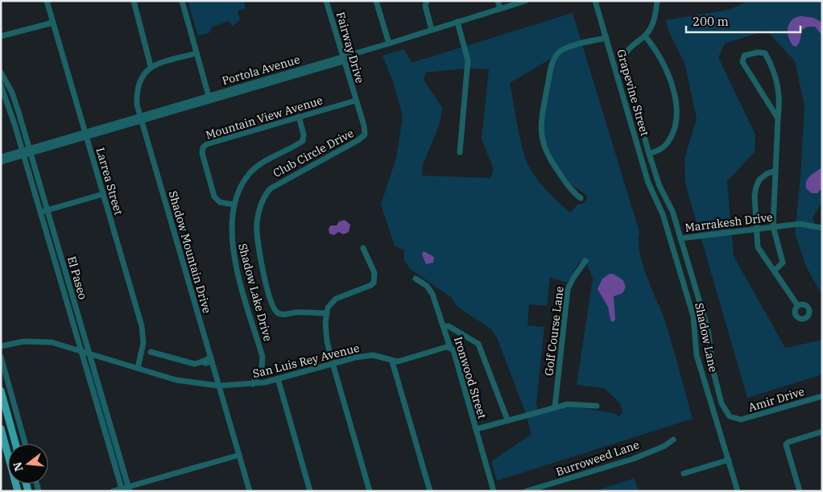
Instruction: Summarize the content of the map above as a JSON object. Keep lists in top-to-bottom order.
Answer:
{
  "streets": {
    "street": [
      "Fairway Drive",
      "Portola Avenue",
      "Grapevine Street",
      "Mountain View Avenue",
      "Club Circle Drive",
      "Larrea Street",
      "Marrakesh Drive",
      "Shadow Mountain Drive",
      "El Paseo",
      "Shadow Lake Drive",
      "Golf Course Lane",
      "Shadow Lane",
      "San Luis Rey Avenue",
      "Ironwood Street",
      "Amir Drive",
      "Burroweed Lane"
    ]
  },
  "crossings": [
    ["Fairway Drive", "Portola Avenue"],
    ["Fairway Drive", "Mountain View Avenue"],
    ["Fairway Drive", "Club Circle Drive"],
    ["Portola Avenue", "Larrea Street"],
    ["Portola Avenue", "Shadow Mountain Drive"],
    ["Portola Avenue", "El Paseo"],
    ["Grapevine Street", "Shadow Lane"],
    ["Mountain View Avenue", "Club Circle Drive"],
    ["Mountain View Avenue", "Shadow Lake Drive"],
    ["Larrea Street", "San Luis Rey Avenue"],
    ["Marrakesh Drive", "Amir Drive"],
    ["Shadow Mountain Drive", "San Luis Rey Avenue"],
    ["El Paseo", "San Luis Rey Avenue"],
    ["Shadow Lake Drive", "San Luis Rey Avenue"]
  ],
  "scale_bar": "200 m",
  "north": "left"
}
